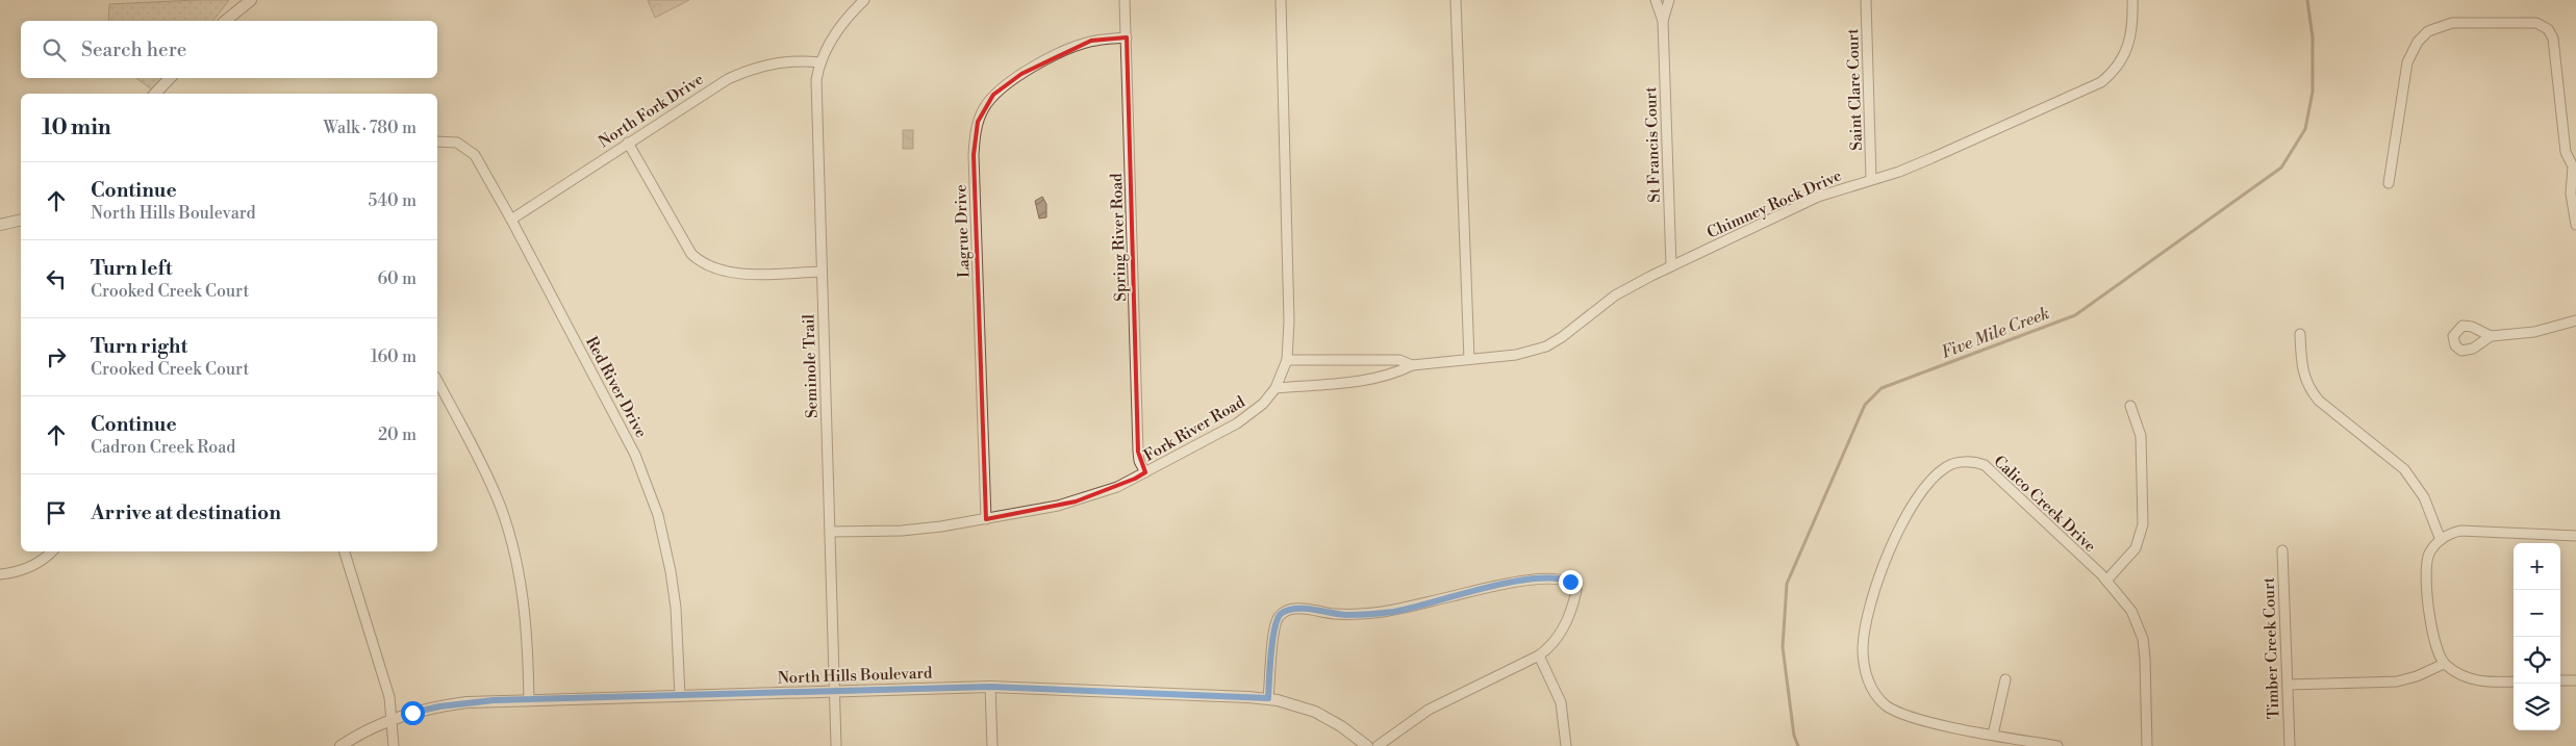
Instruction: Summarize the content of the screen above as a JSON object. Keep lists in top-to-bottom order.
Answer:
{
  "streets": {
    "street": [
      "Saint Clare Court",
      "North Fork Drive",
      "St Francis Court",
      "Chimney Rock Drive",
      "Lagrue Drive",
      "Spring River Road",
      "Seminole Trail",
      "Red River Drive",
      "Fork River Road",
      "Calico Creek Drive",
      "Timber Creek Court",
      "North Hills Boulevard"
    ]
  },
  "crossings": [
    ["Saint Clare Court", "Chimney Rock Drive"],
    ["North Fork Drive", "Seminole Trail"],
    ["North Fork Drive", "Red River Drive"],
    ["St Francis Court", "Chimney Rock Drive"],
    ["Chimney Rock Drive", "Fork River Road"],
    ["Lagrue Drive", "Spring River Road"],
    ["Lagrue Drive", "Fork River Road"],
    ["Spring River Road", "Fork River Road"],
    ["Seminole Trail", "Fork River Road"],
    ["Seminole Trail", "North Hills Boulevard"],
    ["Red River Drive", "North Hills Boulevard"]
  ],
  "water": ["Five Mile Creek"],
  "page": {
    "search": "Search here",
    "heading": ["10 min", "Walk · 780 m"],
    "list": [
      ["Continue", "North Hills Boulevard", "540 m"],
      ["Turn left", "Crooked Creek Court", "60 m"],
      ["Turn right", "Crooked Creek Court", "160 m"],
      ["Continue", "Cadron Creek Road", "20 m"],
      "Arrive at destination"
    ],
    "map_buttons": ["+", "−"]
  }
}
